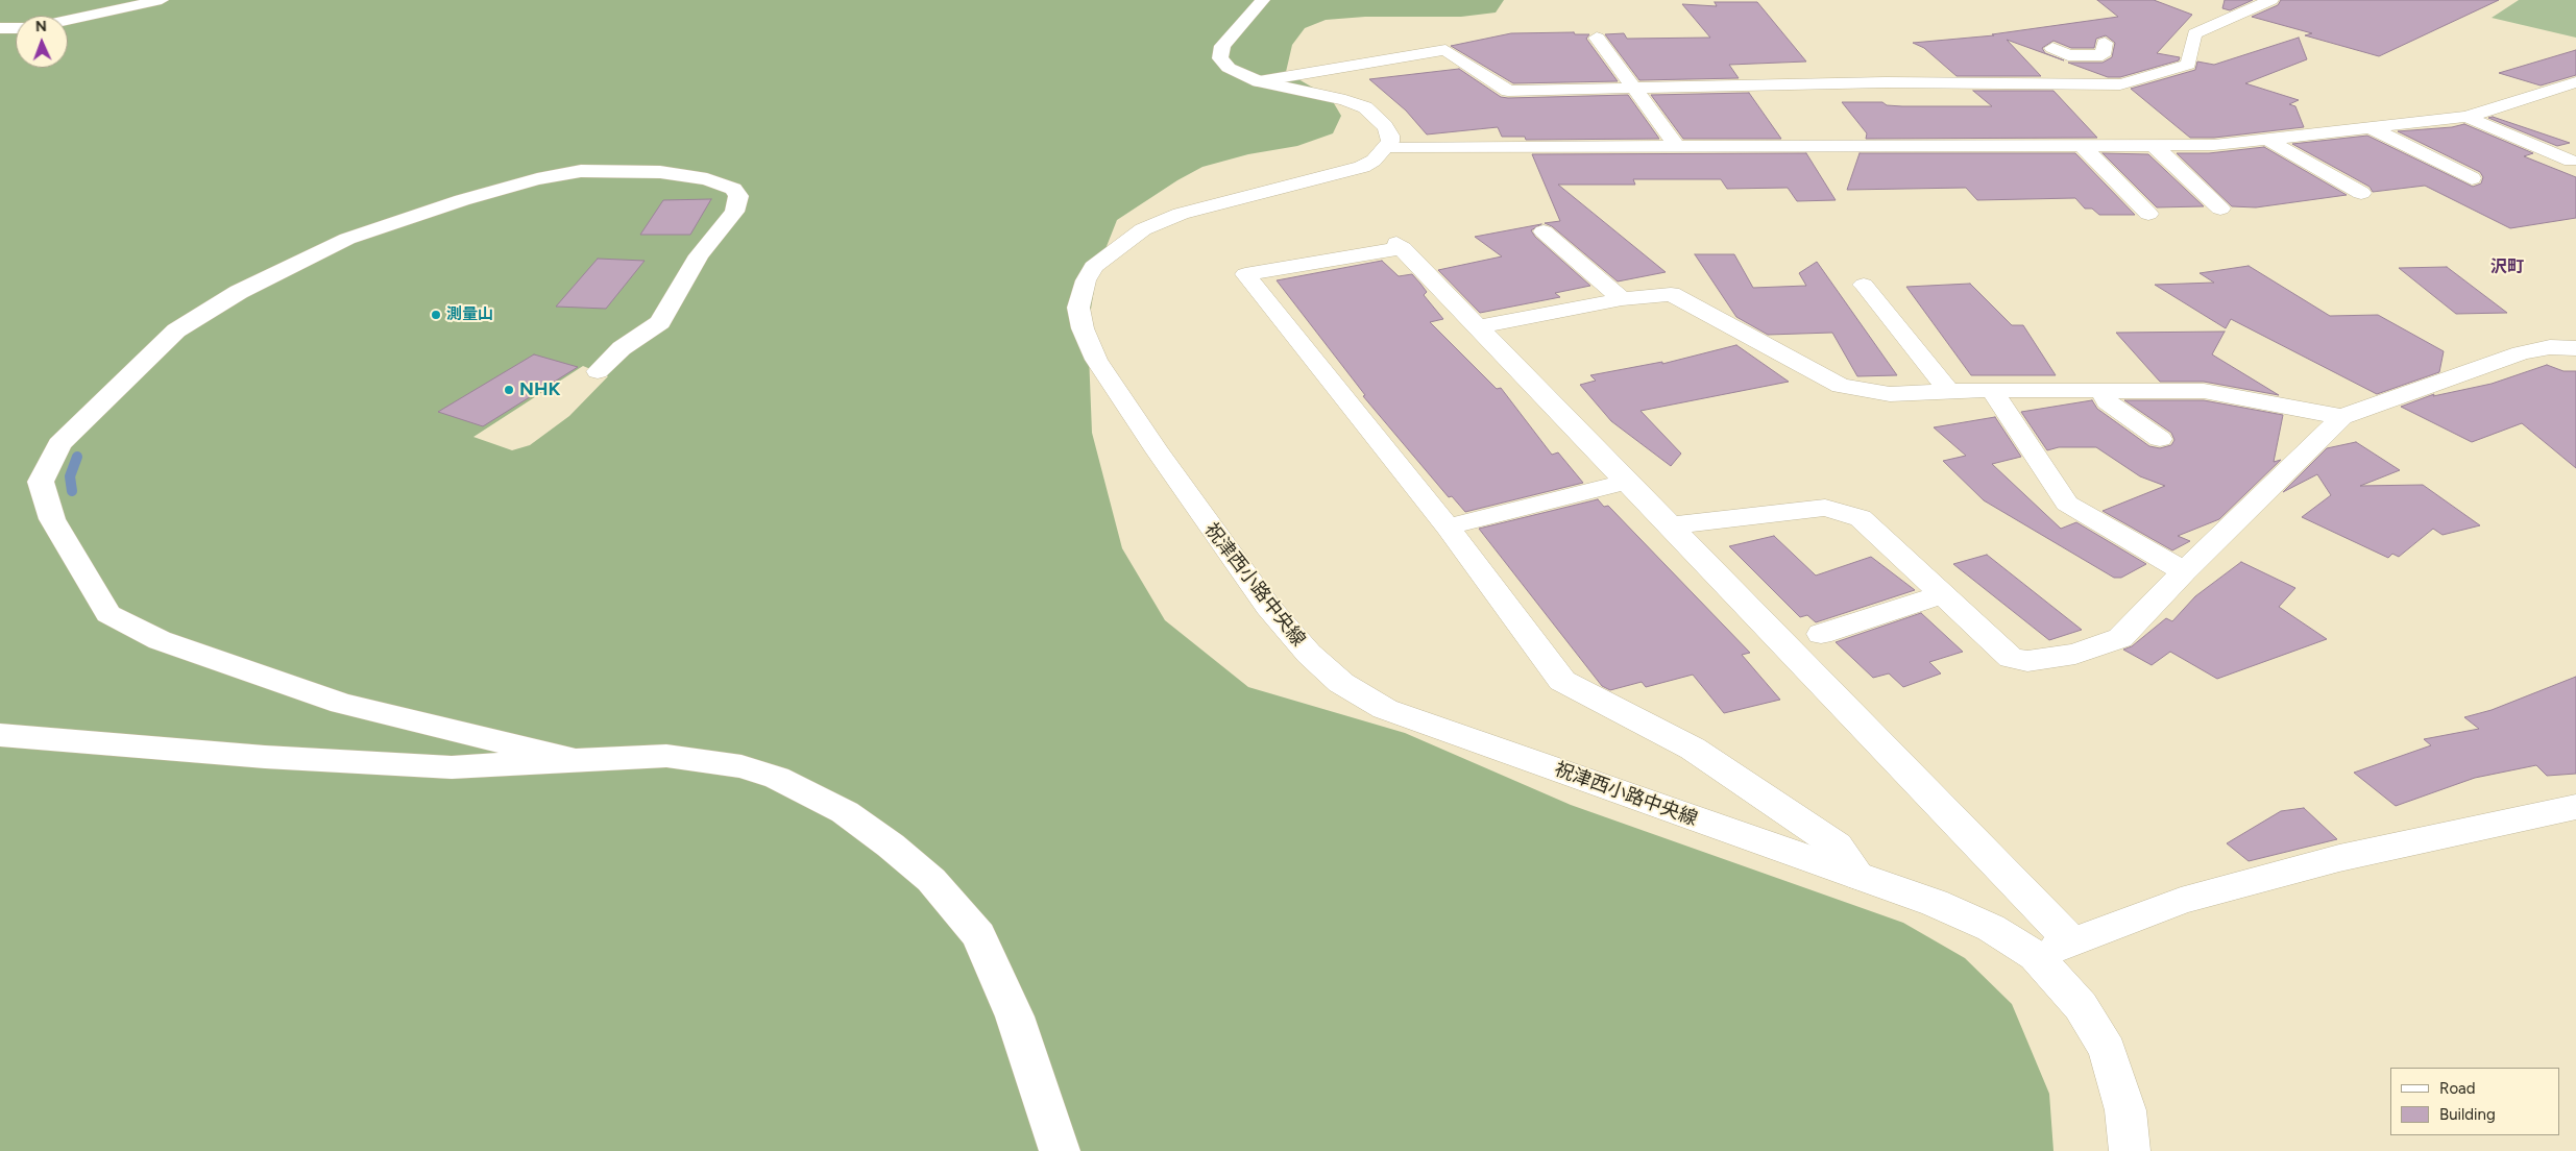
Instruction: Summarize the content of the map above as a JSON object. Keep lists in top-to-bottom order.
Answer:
{
  "streets": {
    "street": ["祝津西小路中央線"]
  },
  "districts": ["沢町"],
  "places": ["測量山", "NHK"],
  "legend": ["Road", "Building"],
  "north": "top"
}
